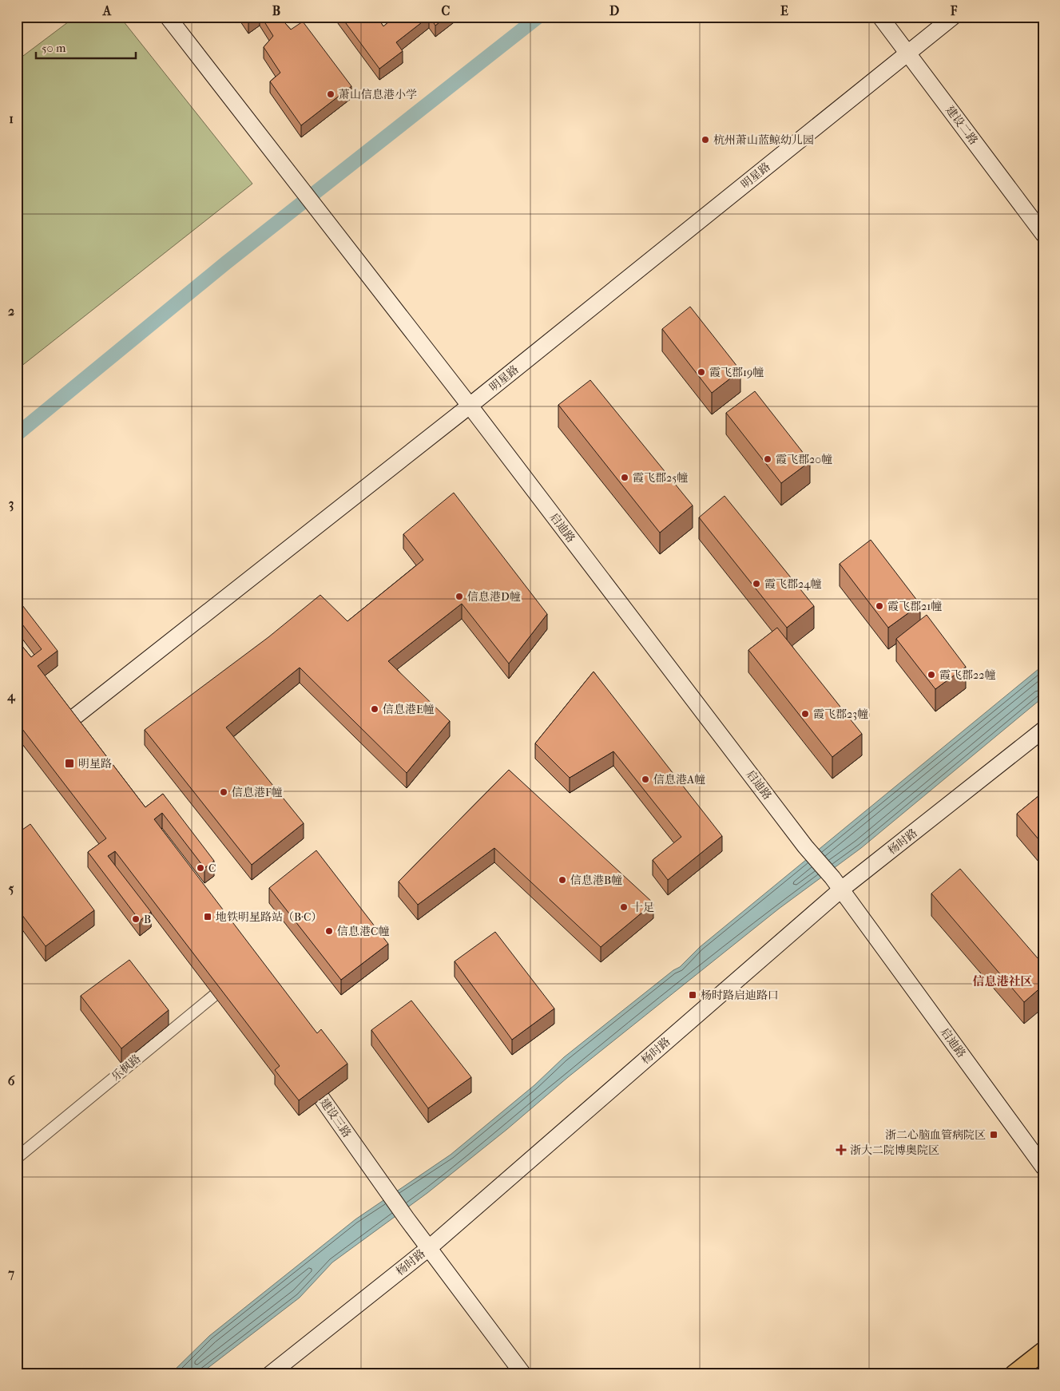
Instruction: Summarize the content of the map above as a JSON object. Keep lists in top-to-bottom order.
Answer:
{
  "streets": {
    "street": [
      "建设二路",
      "明星路",
      "启迪路",
      "杨时路",
      "乐枫路",
      "建设三路"
    ]
  },
  "crossings": [
    ["建设二路", "明星路"],
    ["明星路", "启迪路"],
    ["启迪路", "杨时路"],
    ["杨时路", "建设三路"]
  ],
  "districts": ["信息港社区"],
  "places": {
    "other": [
      "萧山信息港小学",
      "杭州萧山蓝鲸幼儿园",
      "霞飞郡19幢",
      "霞飞郡20幢",
      "霞飞郡25幢",
      "霞飞郡24幢",
      "信息港D幢",
      "霞飞郡21幢",
      "霞飞郡22幢",
      "信息港E幢",
      "霞飞郡23幢",
      "信息港A幢",
      "信息港F幢",
      "C",
      "信息港B幢",
      "十足",
      "B",
      "信息港C幢"
    ],
    "transit": [
      "明星路",
      "地铁明星路站（B·C）",
      "杨时路启迪路口",
      "浙二心脑血管病院区"
    ],
    "health": ["浙大二院博奥院区"]
  },
  "scale_bar": "50 m",
  "grid": {
    "columns": [
      "A",
      "B",
      "C",
      "D",
      "E",
      "F"
    ],
    "rows": [
      "1",
      "2",
      "3",
      "4",
      "5",
      "6",
      "7"
    ]
  }
}
